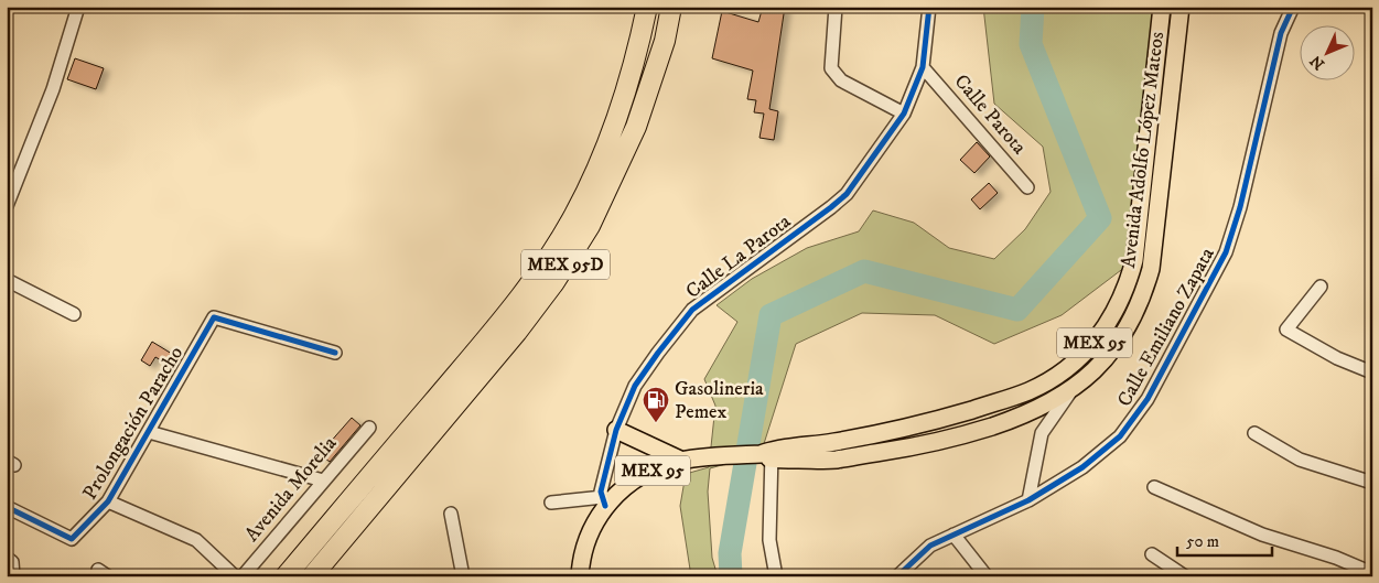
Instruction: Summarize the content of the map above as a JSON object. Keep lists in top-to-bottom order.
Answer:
{
  "streets": {
    "highway": ["MEX 95D"],
    "main road": ["Avenida Adolfo López Mateos", "MEX 95"],
    "street": [
      "Calle Parota",
      "Calle La Parota",
      "Calle Emiliano Zapata",
      "Prolongación Paracho",
      "Avenida Morelia"
    ]
  },
  "crossings": [
    ["Calle Parota", "Calle La Parota"],
    ["Avenida Adolfo López Mateos", "MEX 95"],
    ["Calle La Parota", "MEX 95"]
  ],
  "places": {
    "fuel station": ["Gasolineria Pemex"]
  },
  "scale_bar": "50 m",
  "north": "bottom left"
}
